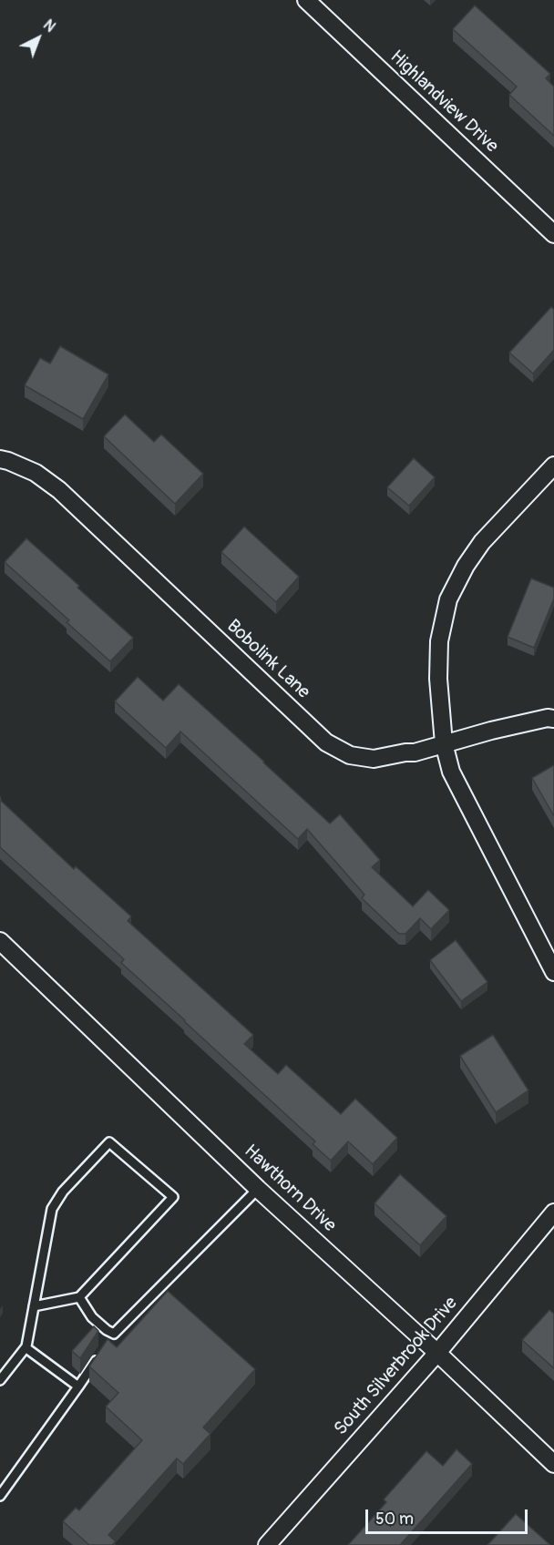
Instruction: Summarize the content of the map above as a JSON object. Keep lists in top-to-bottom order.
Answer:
{
  "streets": {
    "street": [
      "Highlandview Drive",
      "Bobolink Lane",
      "Hawthorn Drive",
      "South Silverbrook Drive"
    ]
  },
  "crossings": [
    ["Hawthorn Drive", "South Silverbrook Drive"]
  ],
  "scale_bar": "50 m",
  "north": "top right"
}
